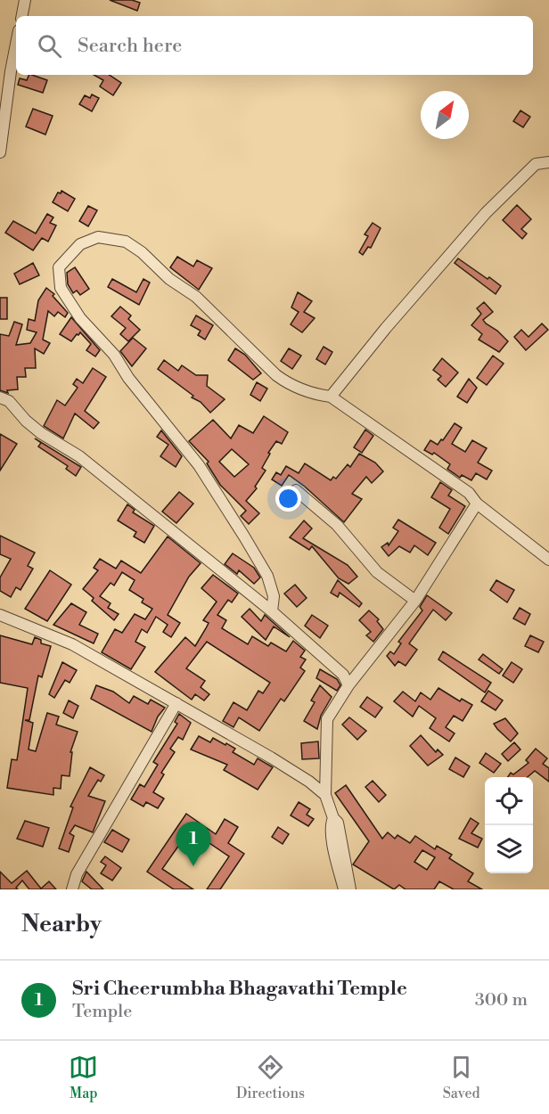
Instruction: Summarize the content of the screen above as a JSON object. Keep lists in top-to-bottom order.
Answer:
{
  "north": "top right",
  "page": {
    "search": "Search here",
    "pins": "1",
    "heading": "Nearby",
    "list": [
      {
        "mark": "1",
        "name": "Sri Cheerumbha Bhagavathi Temple",
        "note": "Temple",
        "value": "300 m"
      }
    ],
    "nav": ["Map", "Directions", "Saved"]
  }
}
